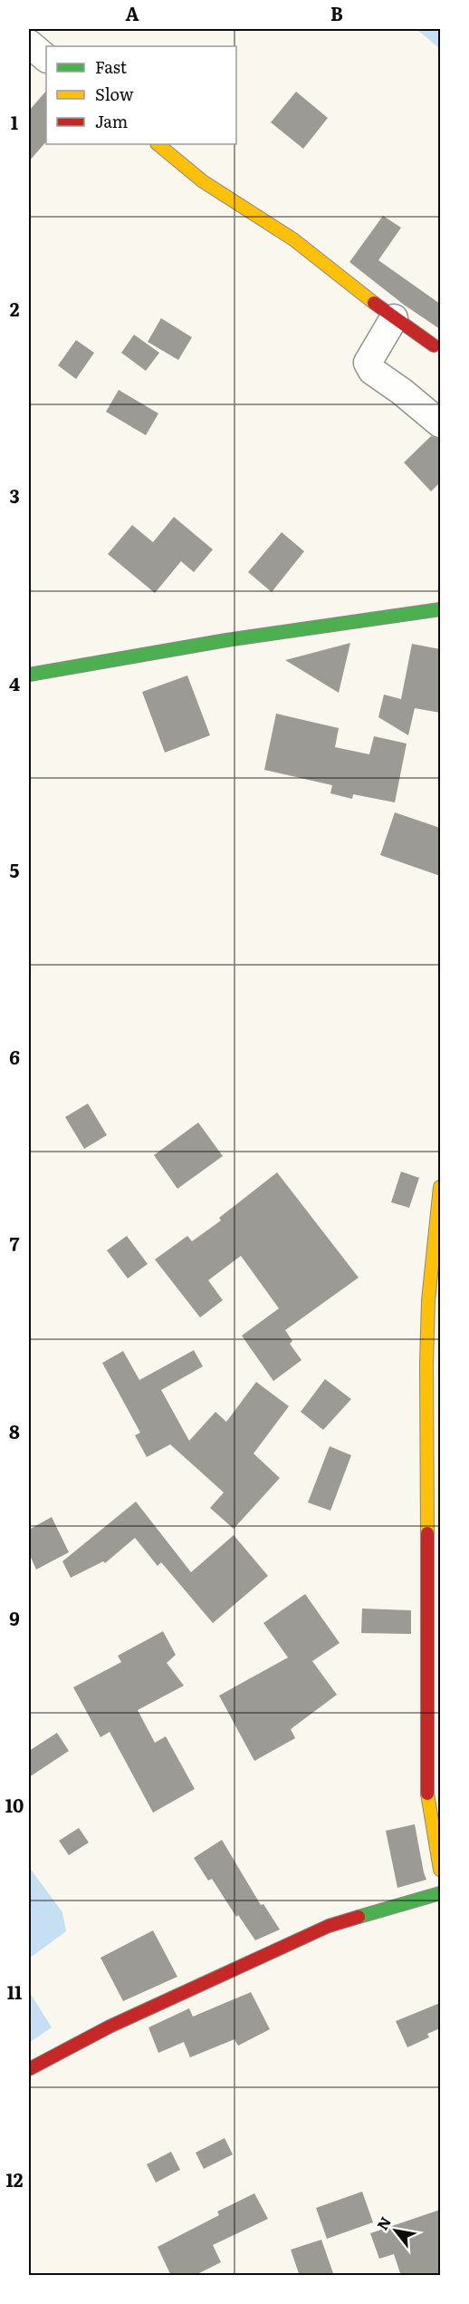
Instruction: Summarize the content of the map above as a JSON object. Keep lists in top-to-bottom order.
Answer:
{
  "legend": ["Fast", "Slow", "Jam"],
  "north": "top left",
  "grid": {
    "columns": ["A", "B"],
    "rows": [
      "1",
      "2",
      "3",
      "4",
      "5",
      "6",
      "7",
      "8",
      "9",
      "10",
      "11",
      "12"
    ]
  }
}
